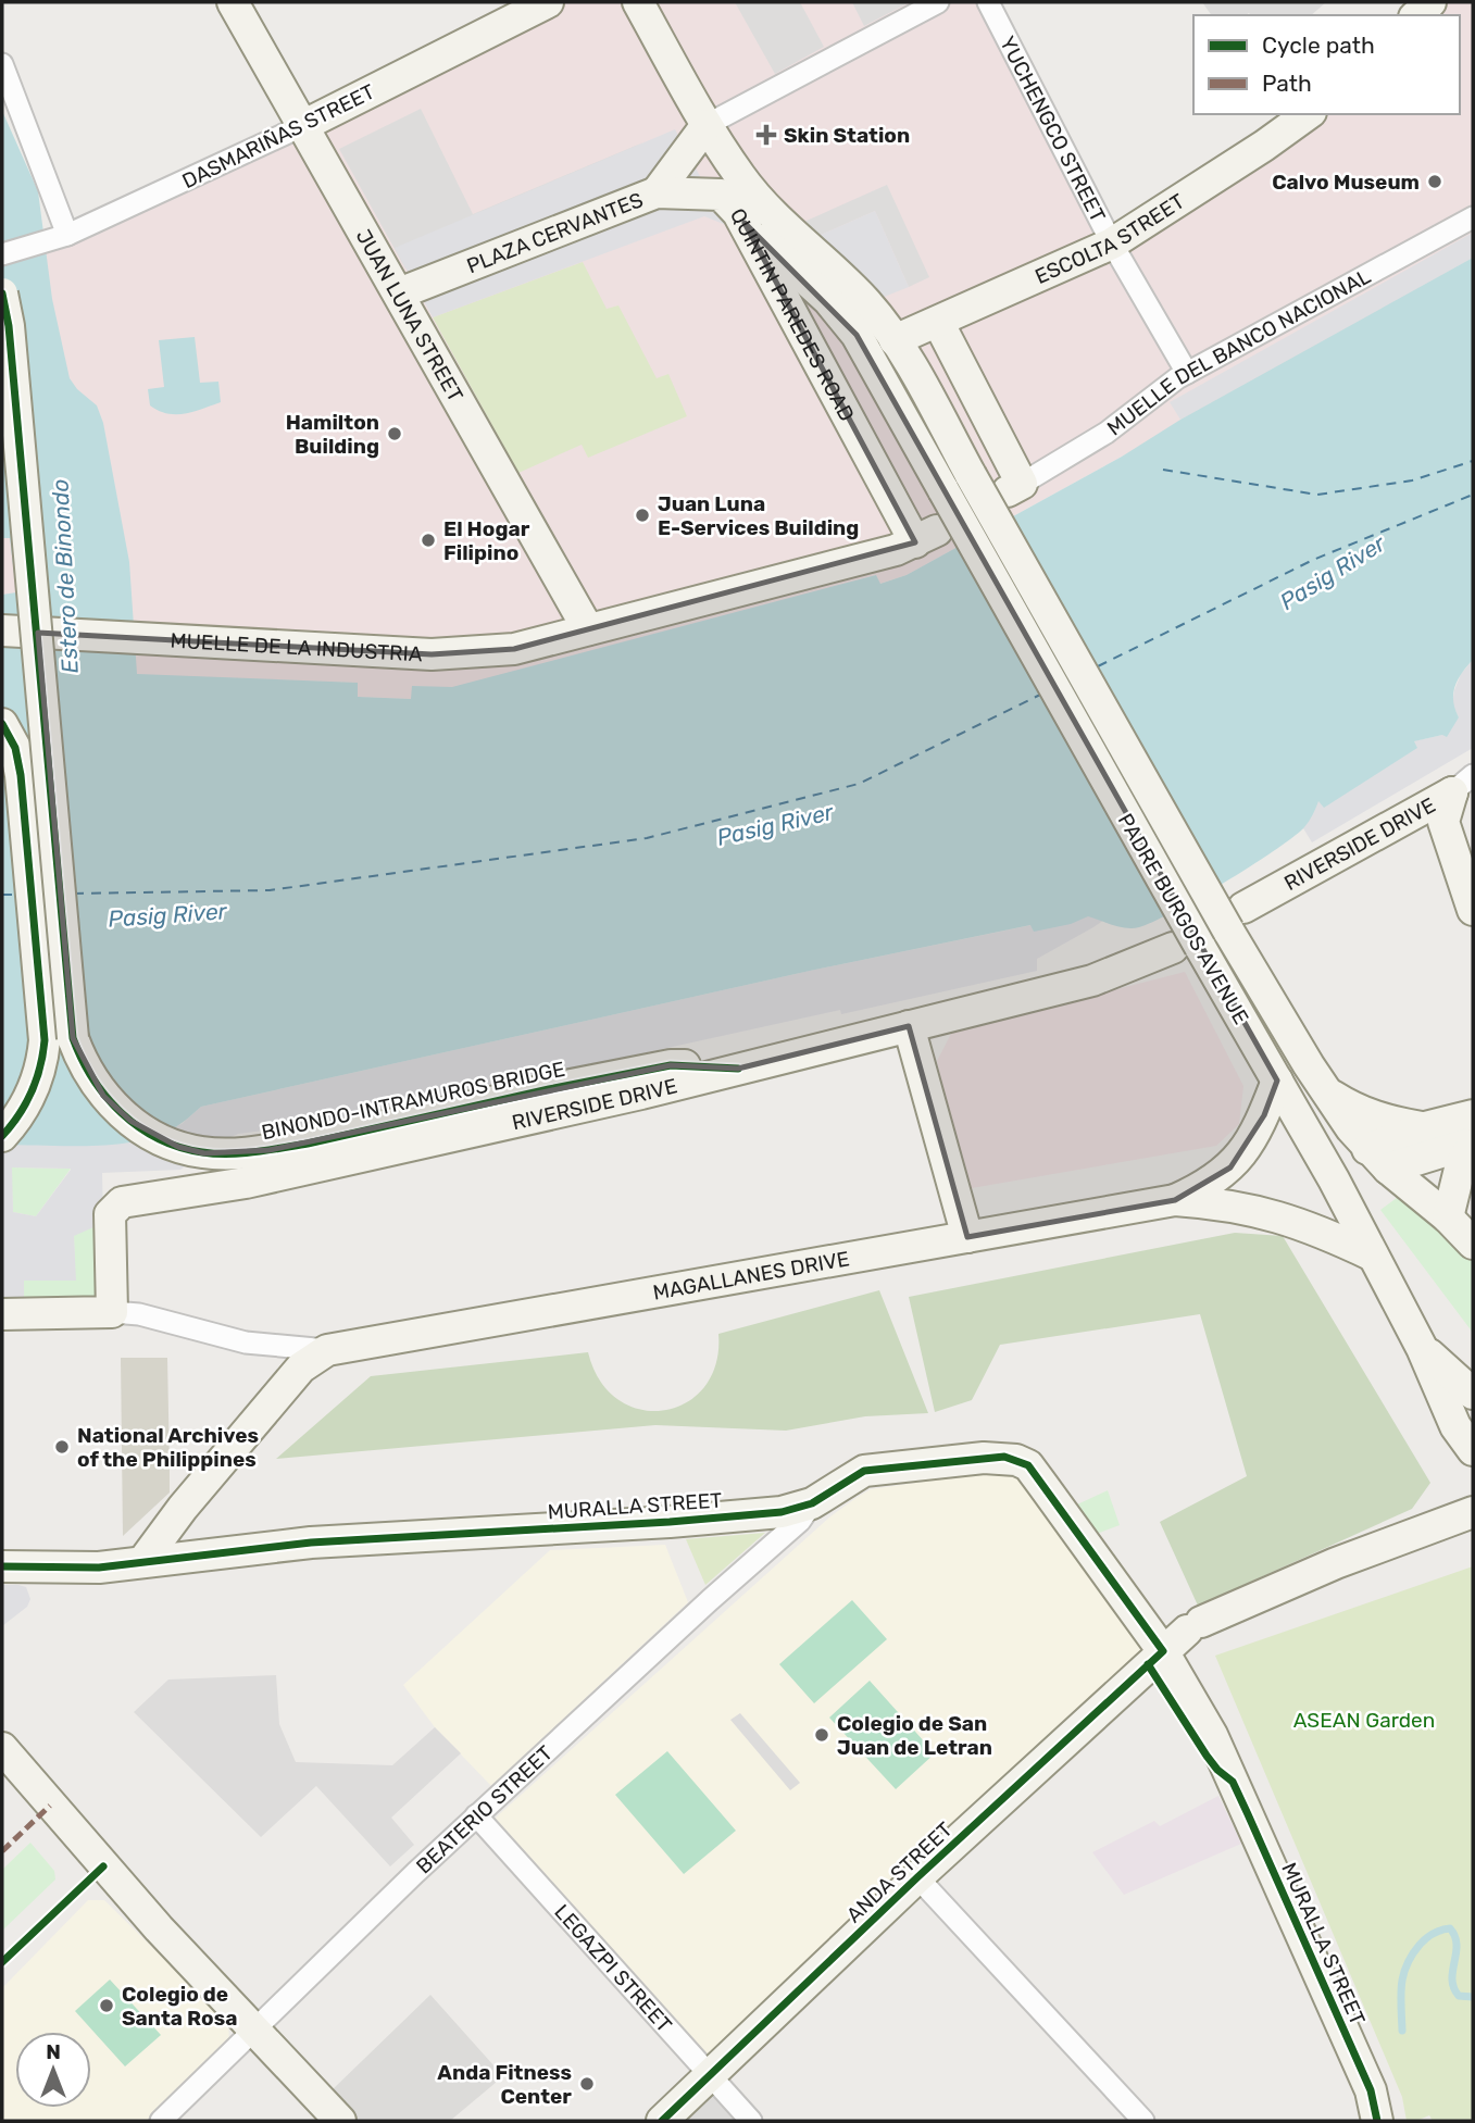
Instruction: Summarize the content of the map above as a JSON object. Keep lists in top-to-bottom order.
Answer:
{
  "streets": {
    "street": [
      "YUCHENGCO STREET",
      "DASMARIÑAS STREET",
      "PLAZA CERVANTES",
      "ESCOLTA STREET",
      "JUAN LUNA STREET",
      "QUINTIN PAREDES ROAD",
      "MUELLE DEL BANCO NACIONAL",
      "MUELLE DE LA INDUSTRIA",
      "RIVERSIDE DRIVE",
      "PADRE BURGOS AVENUE",
      "BINONDO-INTRAMUROS BRIDGE",
      "MAGALLANES DRIVE",
      "MURALLA STREET",
      "BEATERIO STREET",
      "ANDA STREET",
      "LEGAZPI STREET"
    ]
  },
  "crossings": [
    ["YUCHENGCO STREET", "ESCOLTA STREET"],
    ["YUCHENGCO STREET", "MUELLE DEL BANCO NACIONAL"],
    ["DASMARIÑAS STREET", "JUAN LUNA STREET"],
    ["PLAZA CERVANTES", "JUAN LUNA STREET"],
    ["PLAZA CERVANTES", "QUINTIN PAREDES ROAD"],
    ["ESCOLTA STREET", "QUINTIN PAREDES ROAD"],
    ["JUAN LUNA STREET", "QUINTIN PAREDES ROAD"],
    ["JUAN LUNA STREET", "MUELLE DE LA INDUSTRIA"],
    ["QUINTIN PAREDES ROAD", "MUELLE DE LA INDUSTRIA"],
    ["QUINTIN PAREDES ROAD", "PADRE BURGOS AVENUE"],
    ["RIVERSIDE DRIVE", "PADRE BURGOS AVENUE"],
    ["RIVERSIDE DRIVE", "BINONDO-INTRAMUROS BRIDGE"],
    ["RIVERSIDE DRIVE", "MAGALLANES DRIVE"],
    ["PADRE BURGOS AVENUE", "MAGALLANES DRIVE"],
    ["MAGALLANES DRIVE", "MURALLA STREET"],
    ["MURALLA STREET", "BEATERIO STREET"],
    ["MURALLA STREET", "ANDA STREET"],
    ["BEATERIO STREET", "LEGAZPI STREET"],
    ["ANDA STREET", "LEGAZPI STREET"]
  ],
  "water": ["Pasig River", "Estero de Binondo"],
  "parks": ["ASEAN Garden"],
  "places": {
    "health": ["Skin Station"],
    "other": [
      "Calvo Museum",
      "Hamilton Building",
      "Juan Luna E-Services Building",
      "El Hogar Filipino",
      "National Archives of the Philippines",
      "Colegio de San Juan de Letran",
      "Colegio de Santa Rosa",
      "Anda Fitness Center"
    ]
  },
  "legend": ["Cycle path", "Path"],
  "north": "top"
}
